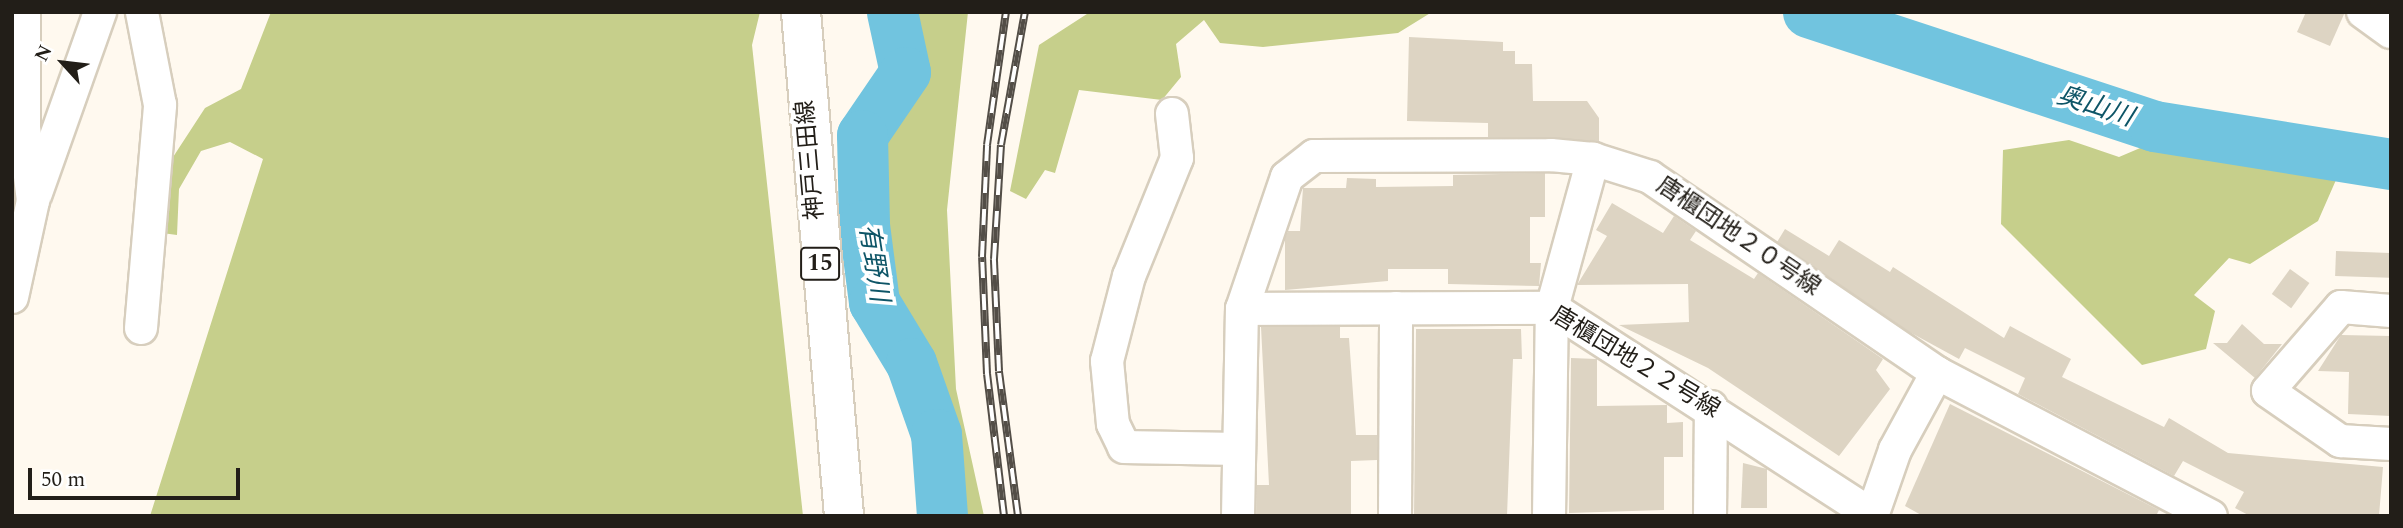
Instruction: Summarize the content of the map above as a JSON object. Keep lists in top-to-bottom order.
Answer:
{
  "streets": {
    "main road": ["神戸三田線", "15"],
    "street": ["唐櫃団地２０号線", "唐櫃団地２２号線"]
  },
  "crossings": [
    ["唐櫃団地２０号線", "唐櫃団地２２号線"]
  ],
  "water": ["奥山川", "有野川"],
  "scale_bar": "50 m",
  "north": "top left"
}
